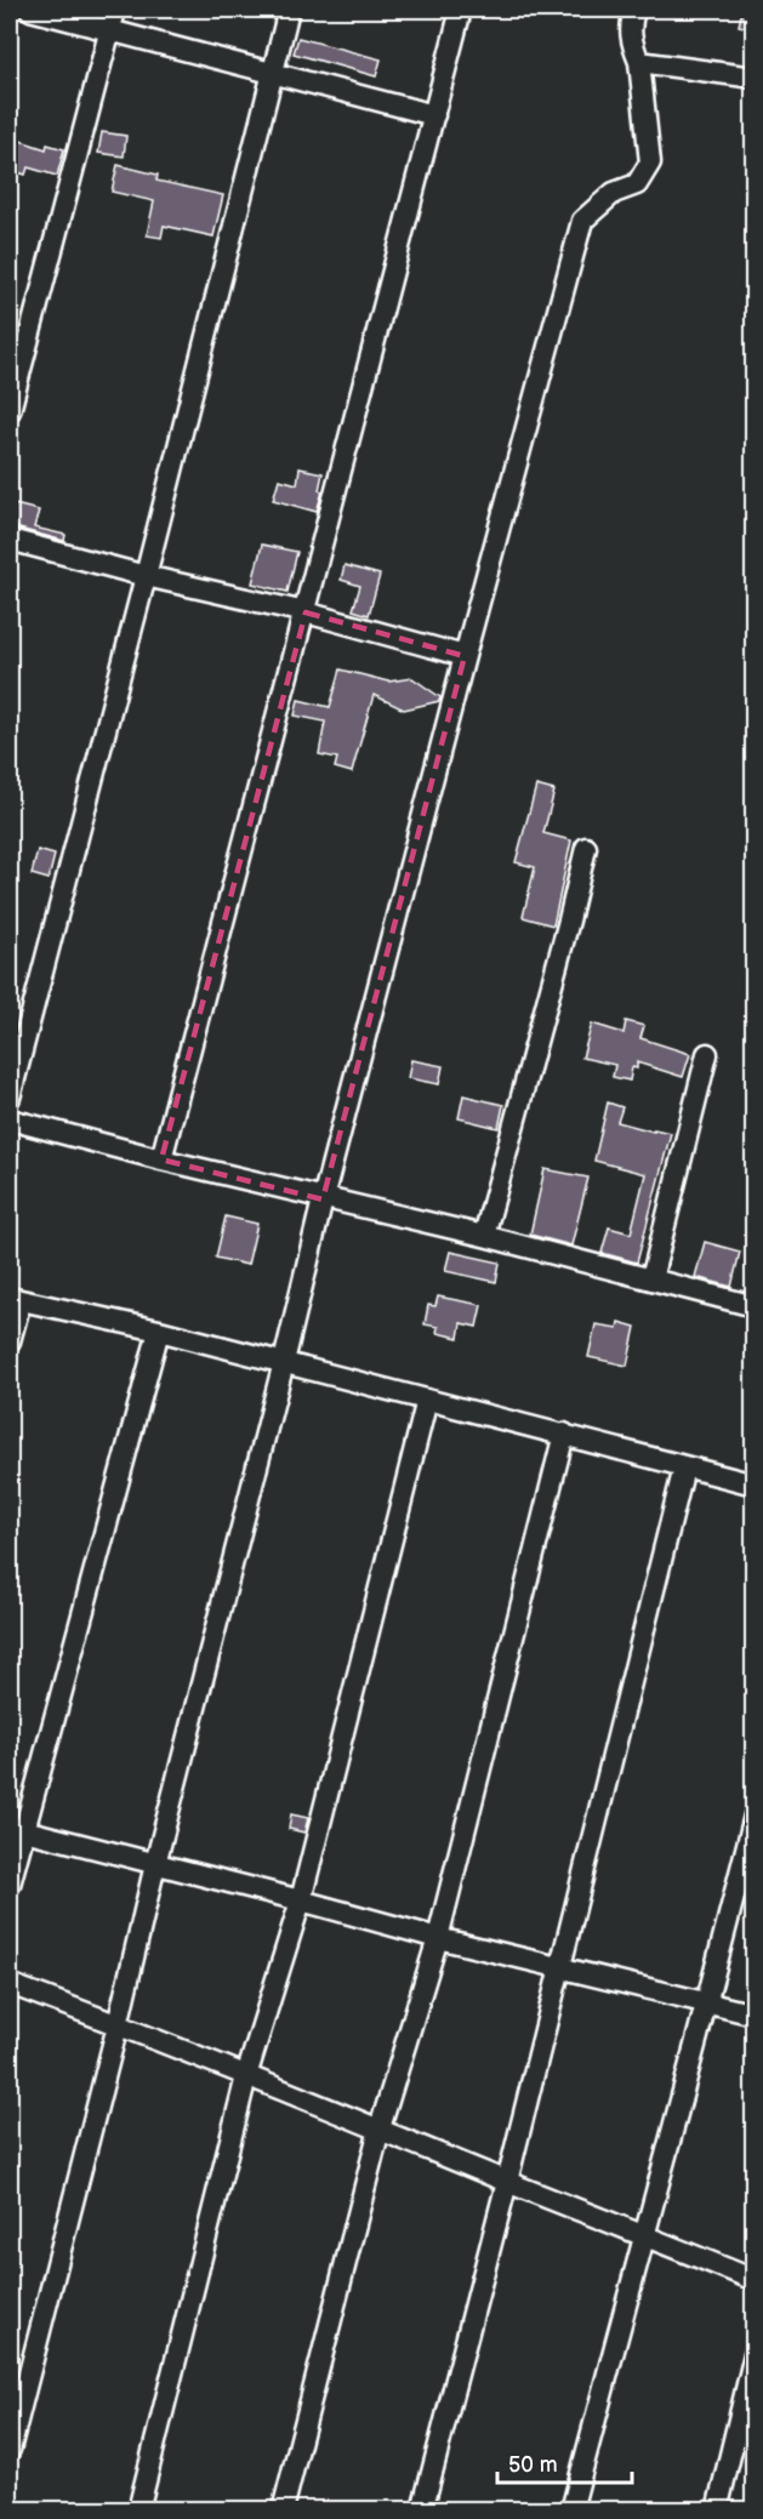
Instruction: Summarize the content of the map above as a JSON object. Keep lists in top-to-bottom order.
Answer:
{
  "scale_bar": "50 m"
}
